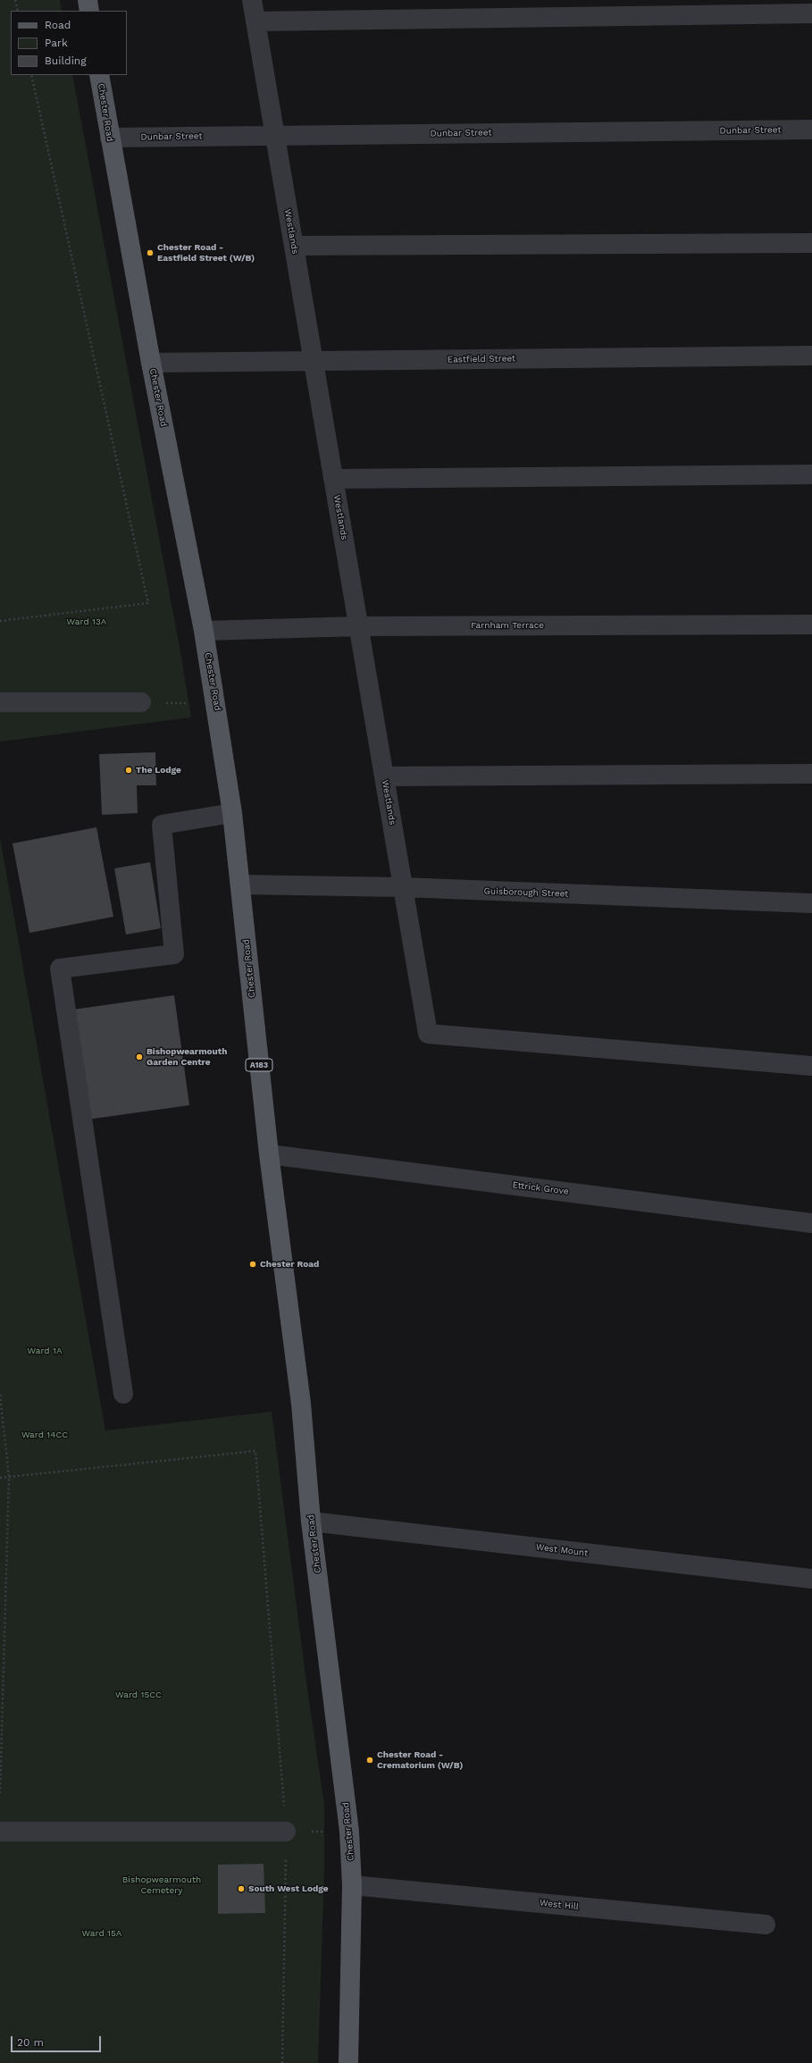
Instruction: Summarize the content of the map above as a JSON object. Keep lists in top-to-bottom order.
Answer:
{
  "streets": {
    "main road": ["Chester Road", "A183"],
    "street": [
      "Dunbar Street",
      "Westlands",
      "Eastfield Street",
      "Farnham Terrace",
      "Guisborough Street",
      "Ettrick Grove",
      "West Mount",
      "West Hill"
    ]
  },
  "crossings": [
    ["Chester Road", "Dunbar Street"],
    ["Chester Road", "Eastfield Street"],
    ["Chester Road", "Farnham Terrace"],
    ["Chester Road", "Guisborough Street"],
    ["Chester Road", "Ettrick Grove"],
    ["Chester Road", "West Mount"],
    ["Chester Road", "West Hill"],
    ["Dunbar Street", "Westlands"],
    ["Westlands", "Eastfield Street"],
    ["Westlands", "Farnham Terrace"],
    ["Westlands", "Guisborough Street"]
  ],
  "parks": [
    "Ward 13A",
    "Ward 1A",
    "Ward 14CC",
    "Ward 15CC",
    "Bishopwearmouth Cemetery",
    "Ward 15A"
  ],
  "places": [
    "Chester Road - Eastfield Street (W/B)",
    "The Lodge",
    "Bishopwearmouth Garden Centre",
    "Chester Road",
    "Chester Road - Crematorium (W/B)",
    "South West Lodge"
  ],
  "legend": ["Road", "Park", "Building"],
  "scale_bar": "20 m"
}
